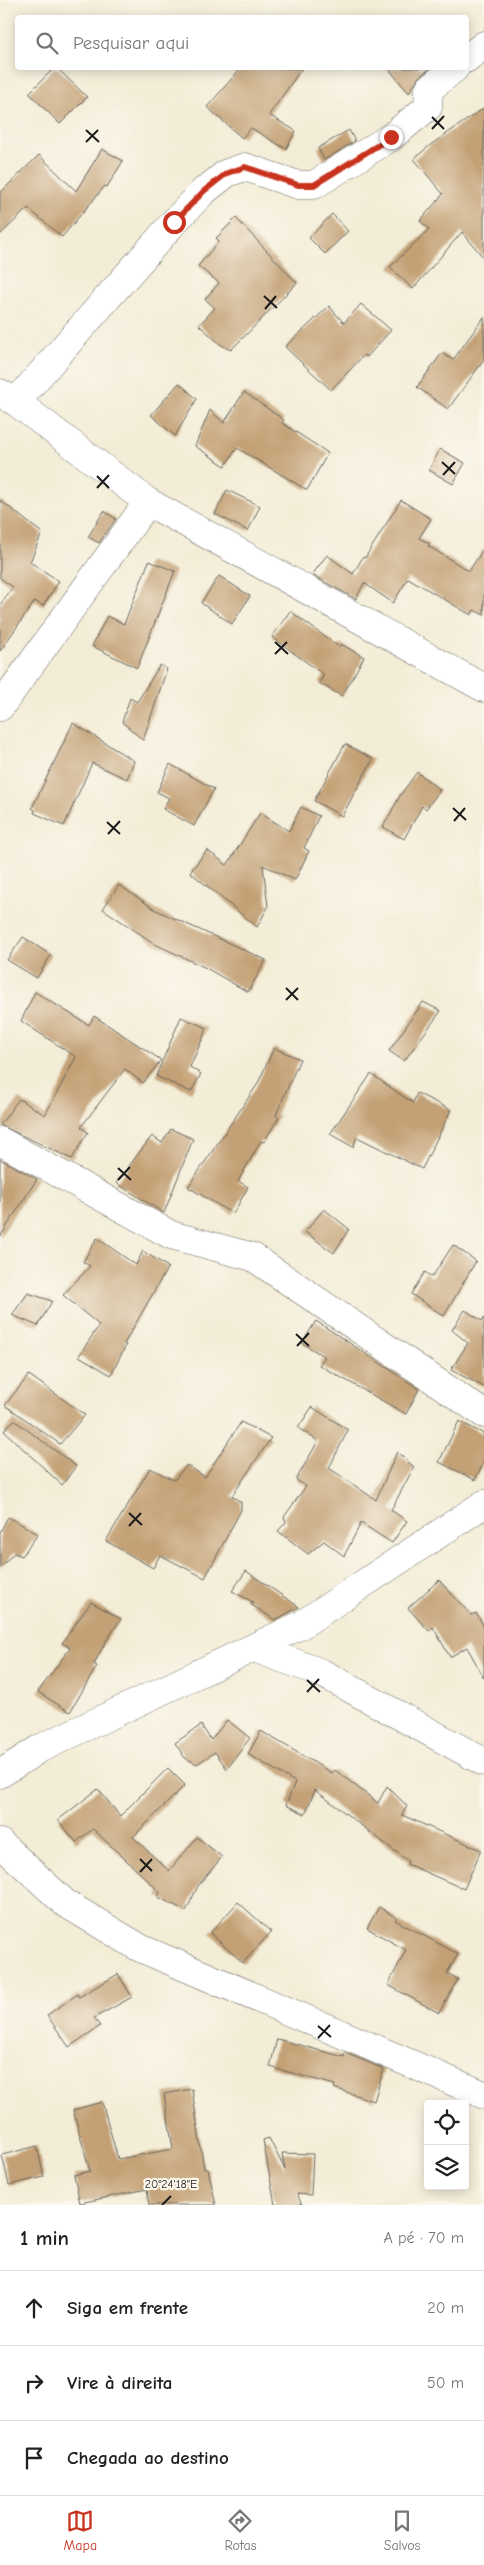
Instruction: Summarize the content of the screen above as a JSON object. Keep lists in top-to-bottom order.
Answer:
{
  "page": {
    "search": "Pesquisar aqui",
    "heading": ["1 min", "A pé · 70 m"],
    "list": [
      ["Siga em frente", "20 m"],
      ["Vire à direita", "50 m"],
      "Chegada ao destino"
    ],
    "nav": ["Mapa", "Rotas", "Salvos"]
  },
  "coordinates": ["20°24'18\"E"]
}
